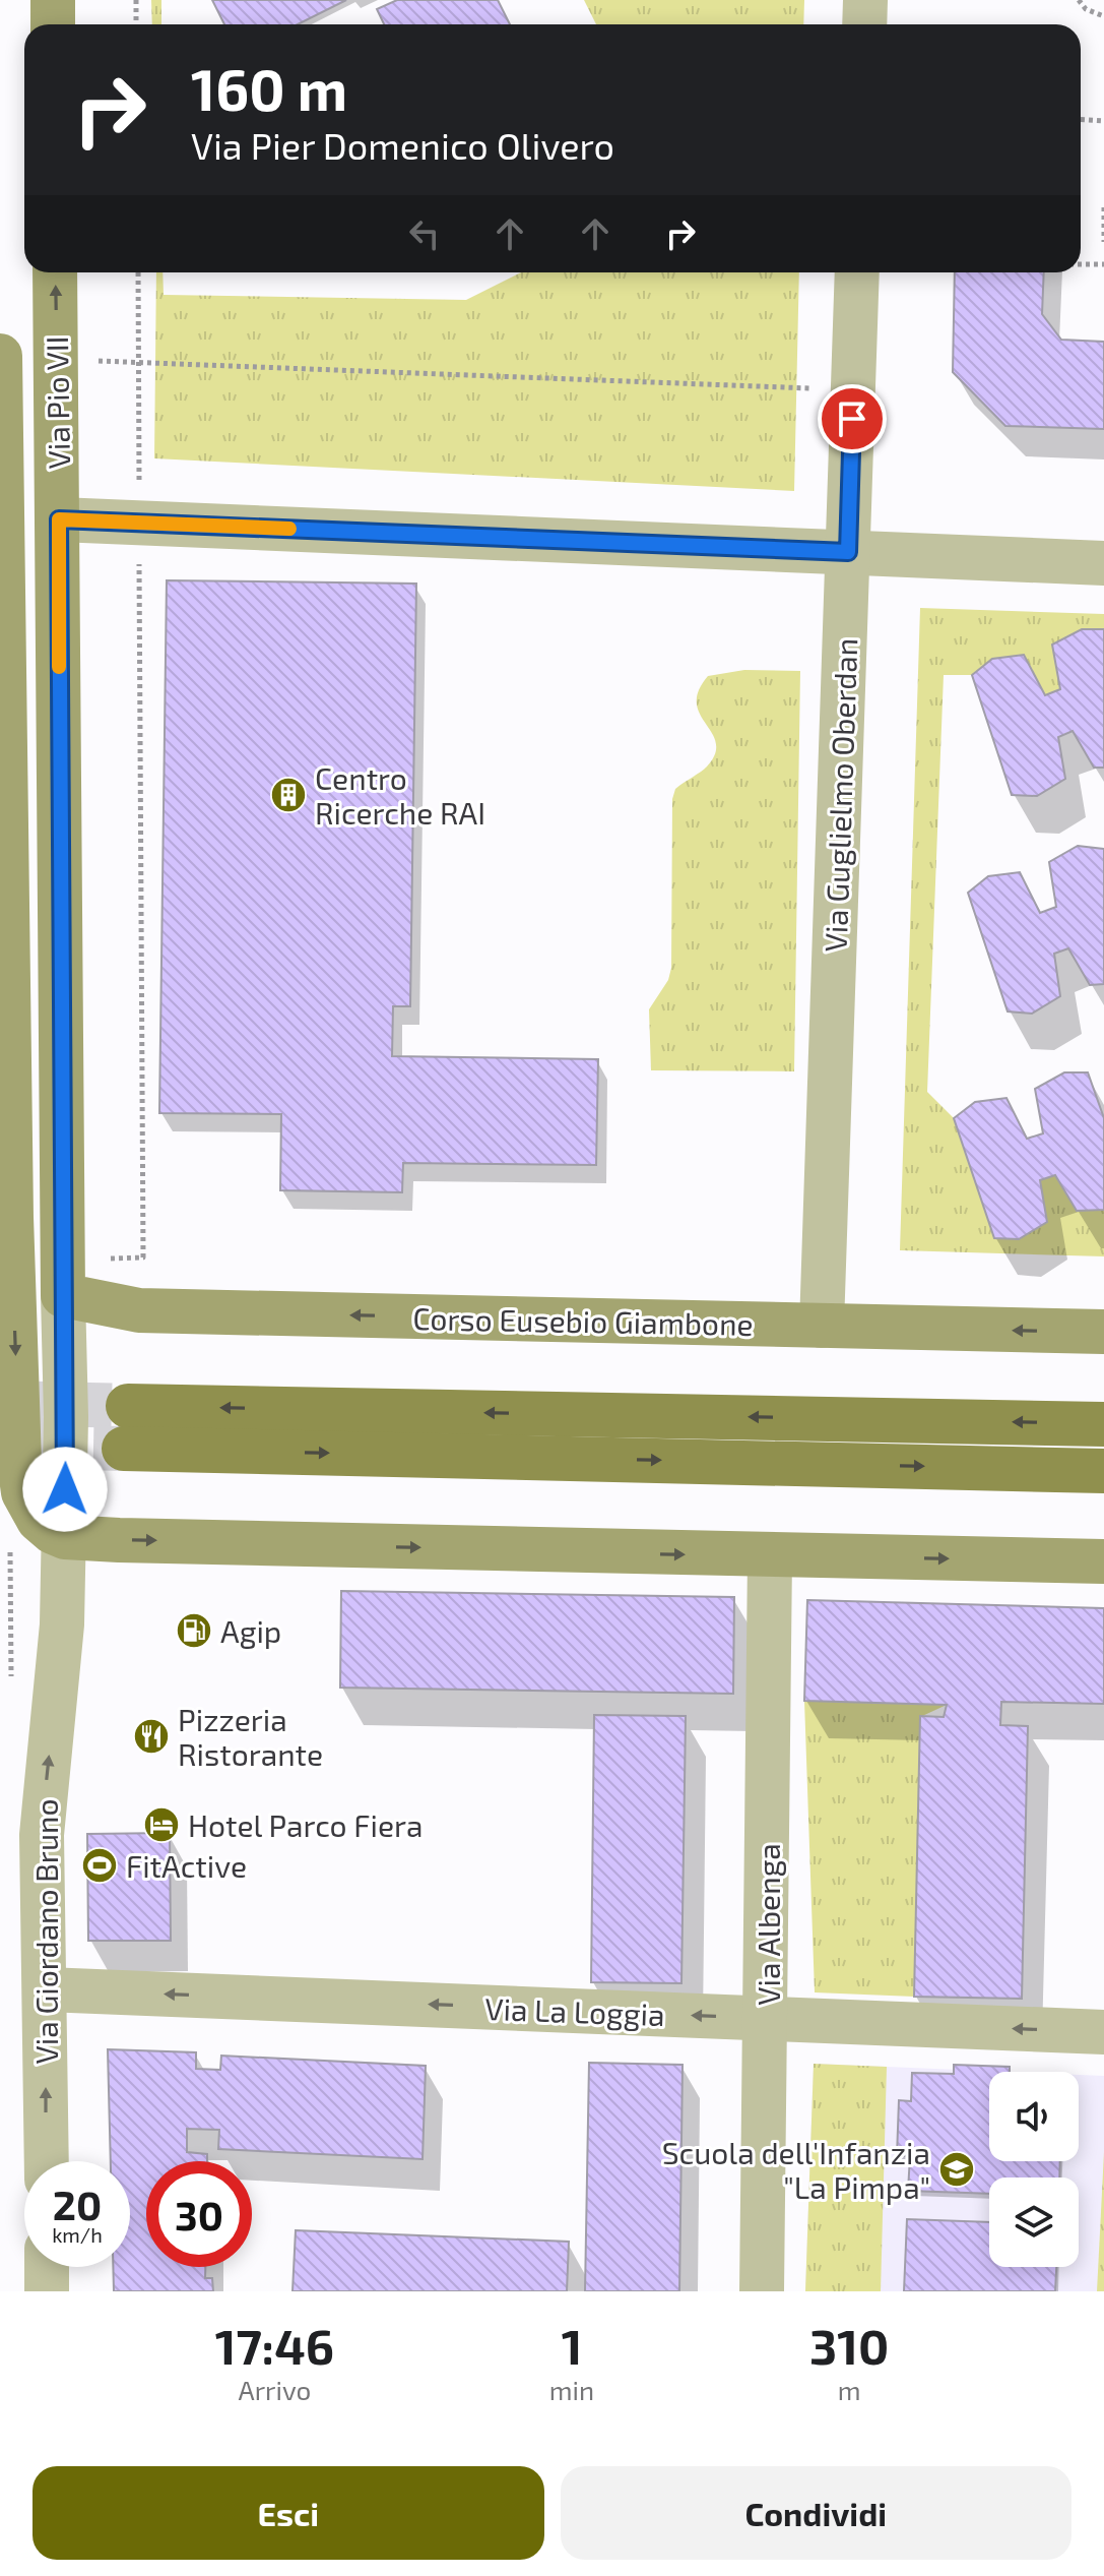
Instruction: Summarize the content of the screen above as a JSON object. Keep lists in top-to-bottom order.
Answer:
{
  "streets": {
    "street": [
      "Via Pio VII",
      "Via Guglielmo Oberdan",
      "Corso Eusebio Giambone",
      "Via Albenga",
      "Via Giordano Bruno",
      "Via La Loggia"
    ]
  },
  "crossings": [
    ["Via Pio VII", "Corso Eusebio Giambone"],
    ["Via Pio VII", "Via Giordano Bruno"],
    ["Via Guglielmo Oberdan", "Corso Eusebio Giambone"],
    ["Via Albenga", "Via La Loggia"],
    ["Via Giordano Bruno", "Via La Loggia"]
  ],
  "one_way": ["Via Giordano Bruno", "Via La Loggia"],
  "places": {
    "building": ["Centro Ricerche RAI"],
    "fuel station": ["Agip"],
    "restaurant": ["Pizzeria Ristorante"],
    "hotel": ["Hotel Parco Fiera"],
    "sports": ["FitActive"],
    "school or university": ["Scuola dell'Infanzia \"La Pimpa\""]
  },
  "page": {
    "turn": ["160 m", "Via Pier Domenico Olivero"],
    "speed": "20 km/h",
    "limit": "30",
    "eta": [
      "17:46",
      "Arrivo",
      "1",
      "min",
      "310",
      "m"
    ],
    "buttons": ["Esci", "Condividi"]
  }
}
